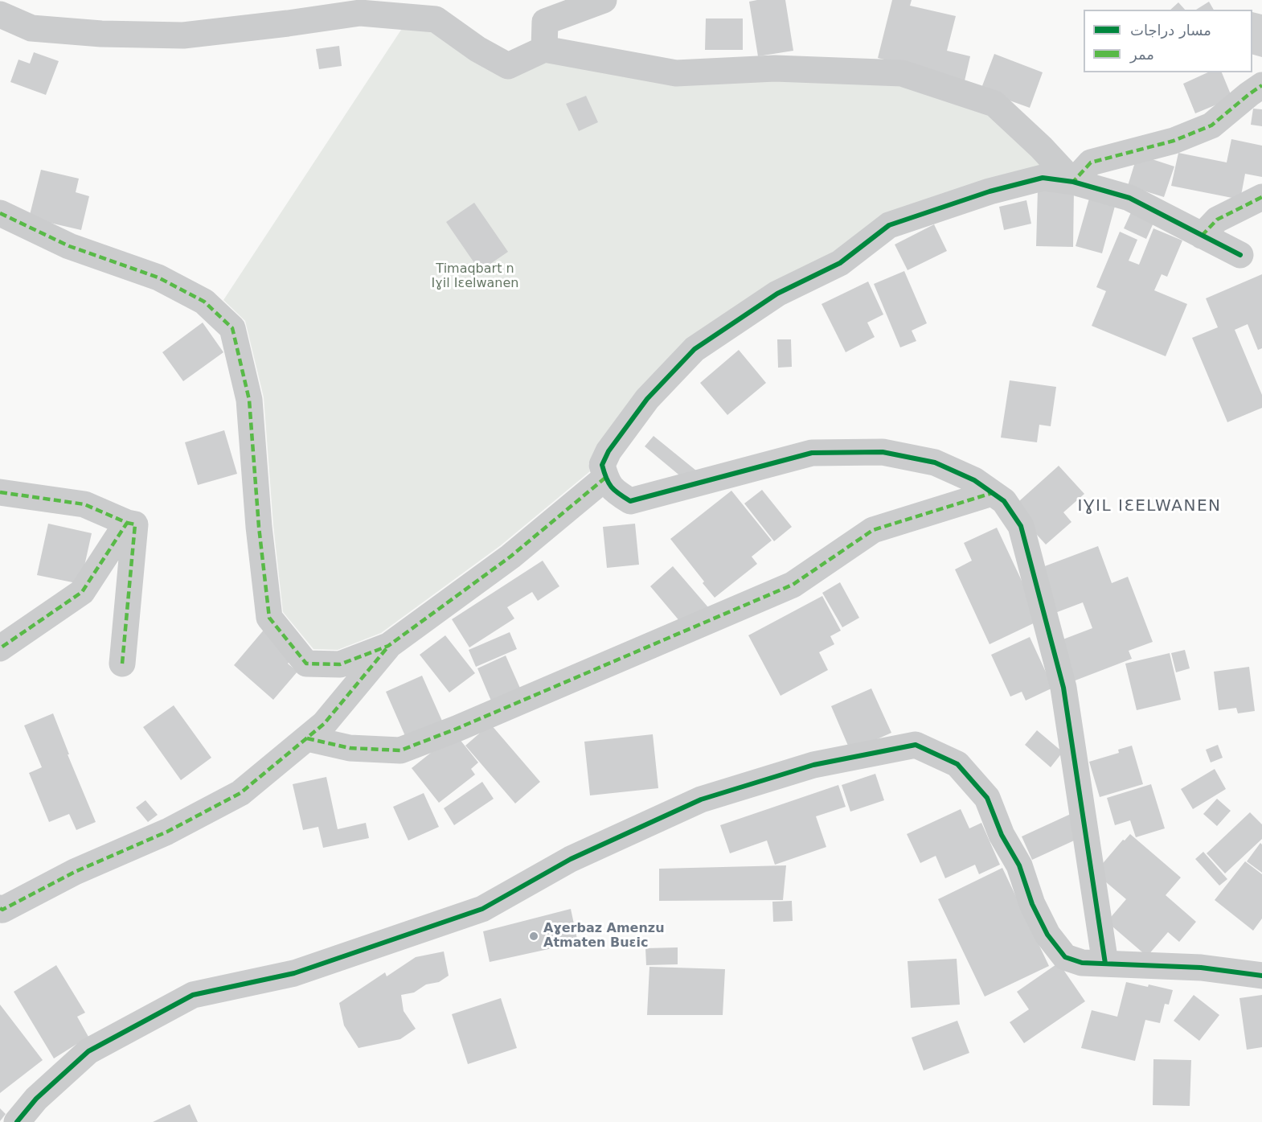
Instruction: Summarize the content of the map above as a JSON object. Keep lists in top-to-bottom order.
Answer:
{
  "districts": ["IƔIL IƐELWANEN"],
  "parks": ["Timaqbart n Iɣil Iɛelwanen"],
  "places": ["Aɣerbaz Amenzu Atmaten Buɛic"],
  "legend": ["مسار دراجات", "ممر"]
}
